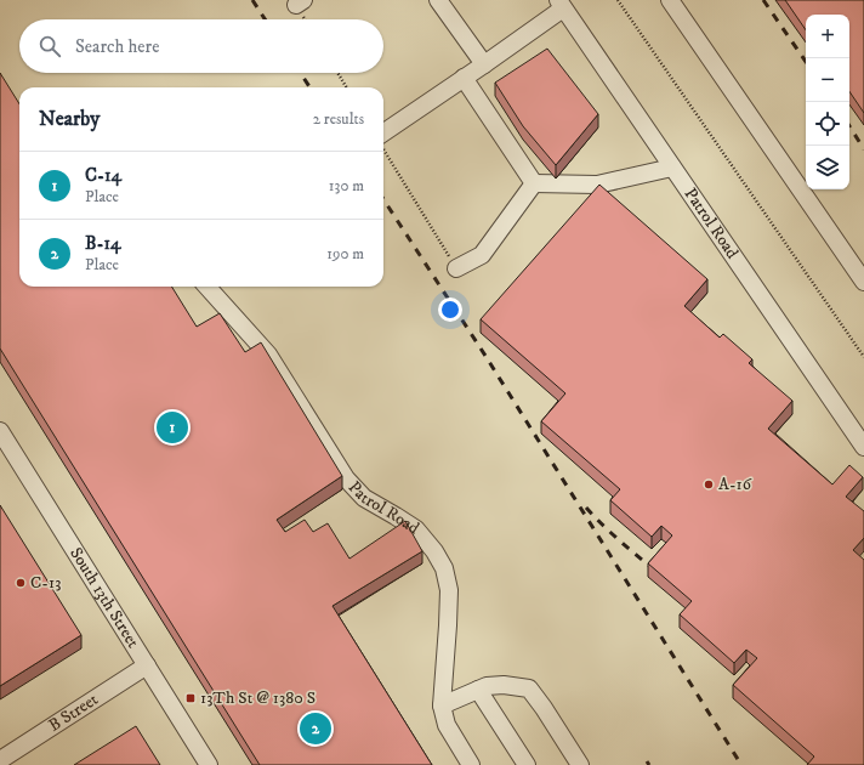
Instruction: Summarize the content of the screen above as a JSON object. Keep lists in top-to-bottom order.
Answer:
{
  "streets": {
    "lane": ["Patrol Road", "South 13th Street", "B Street"]
  },
  "crossings": [
    ["South 13th Street", "B Street"]
  ],
  "places": {
    "other": ["A-16", "C-13"],
    "transit": ["13Th St @ 1380 S"]
  },
  "page": {
    "map_buttons": ["+", "−"],
    "search": "Search here",
    "heading": ["Nearby", "2 results"],
    "list": [
      {
        "mark": "1",
        "name": "C-14",
        "note": "Place",
        "value": "130 m"
      },
      {
        "mark": "2",
        "name": "B-14",
        "note": "Place",
        "value": "190 m"
      }
    ],
    "pins": ["1", "2"]
  }
}
